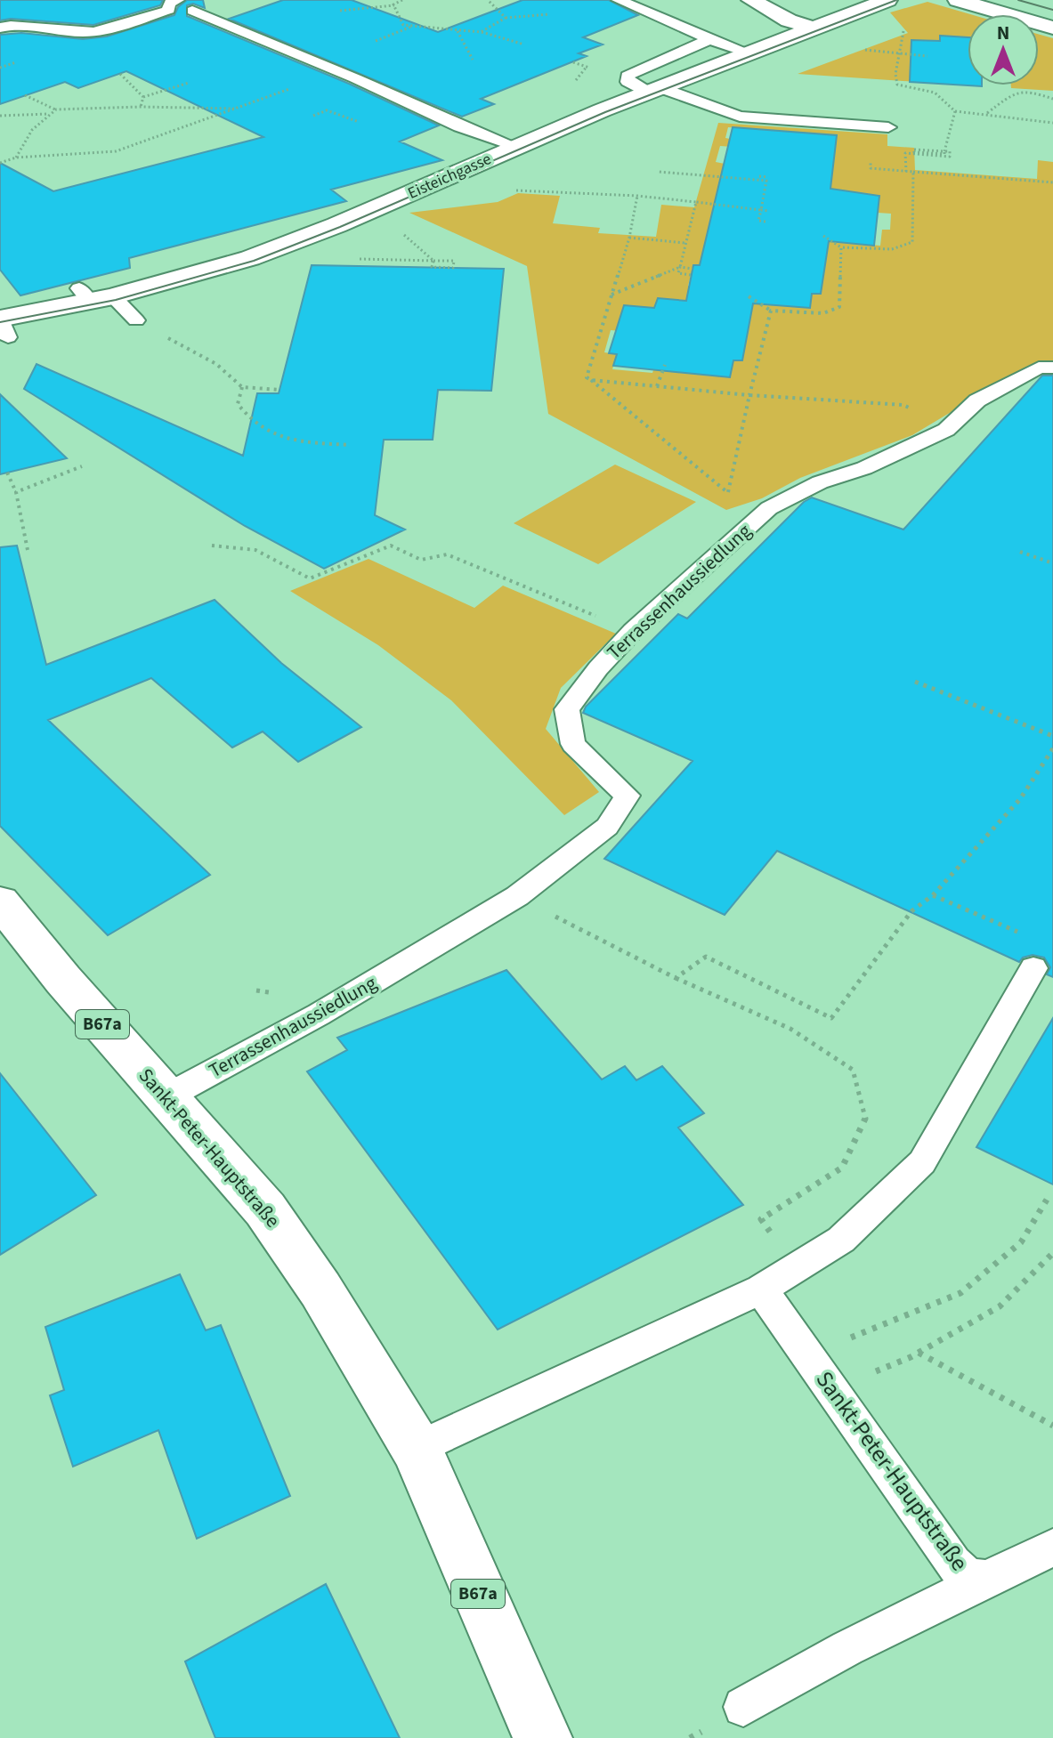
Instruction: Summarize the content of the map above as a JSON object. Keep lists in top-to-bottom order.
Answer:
{
  "streets": {
    "street": ["Eisteichgasse", "B67a", "Sankt-Peter-Hauptstraße"],
    "lane": ["Terrassenhaussiedlung"]
  },
  "crossings": [
    ["Terrassenhaussiedlung", "Sankt-Peter-Hauptstraße"]
  ],
  "north": "top"
}
